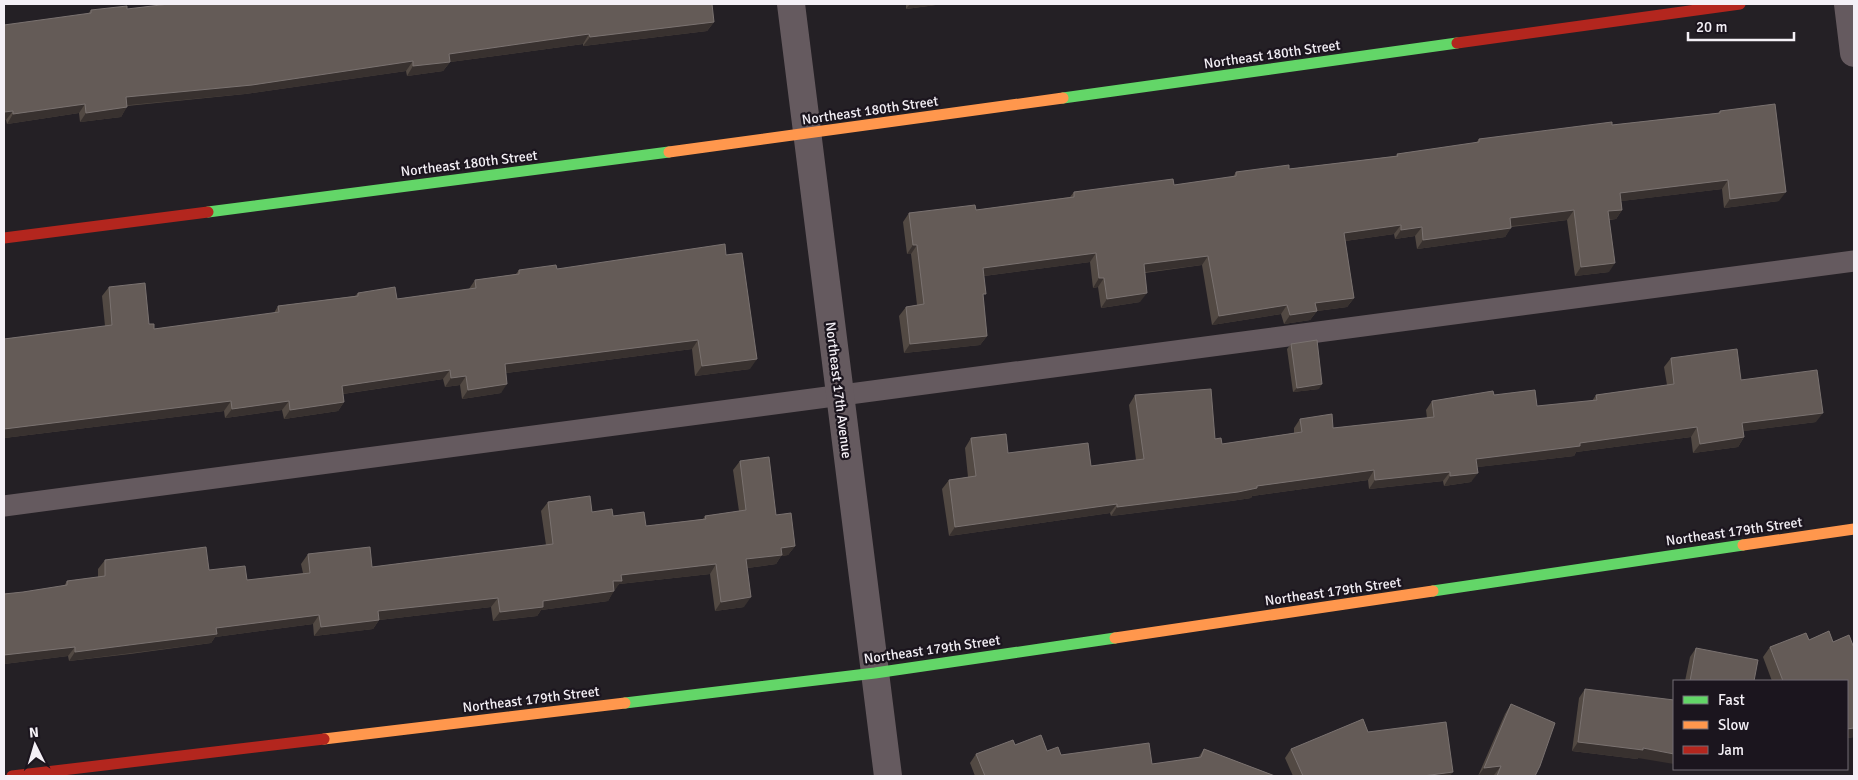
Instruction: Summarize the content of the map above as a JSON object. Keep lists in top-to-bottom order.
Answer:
{
  "streets": {
    "street": ["Northeast 180th Street", "Northeast 17th Avenue", "Northeast 179th Street"]
  },
  "crossings": [
    ["Northeast 180th Street", "Northeast 17th Avenue"],
    ["Northeast 17th Avenue", "Northeast 179th Street"]
  ],
  "legend": ["Fast", "Slow", "Jam"],
  "scale_bar": "20 m",
  "north": "top"
}
